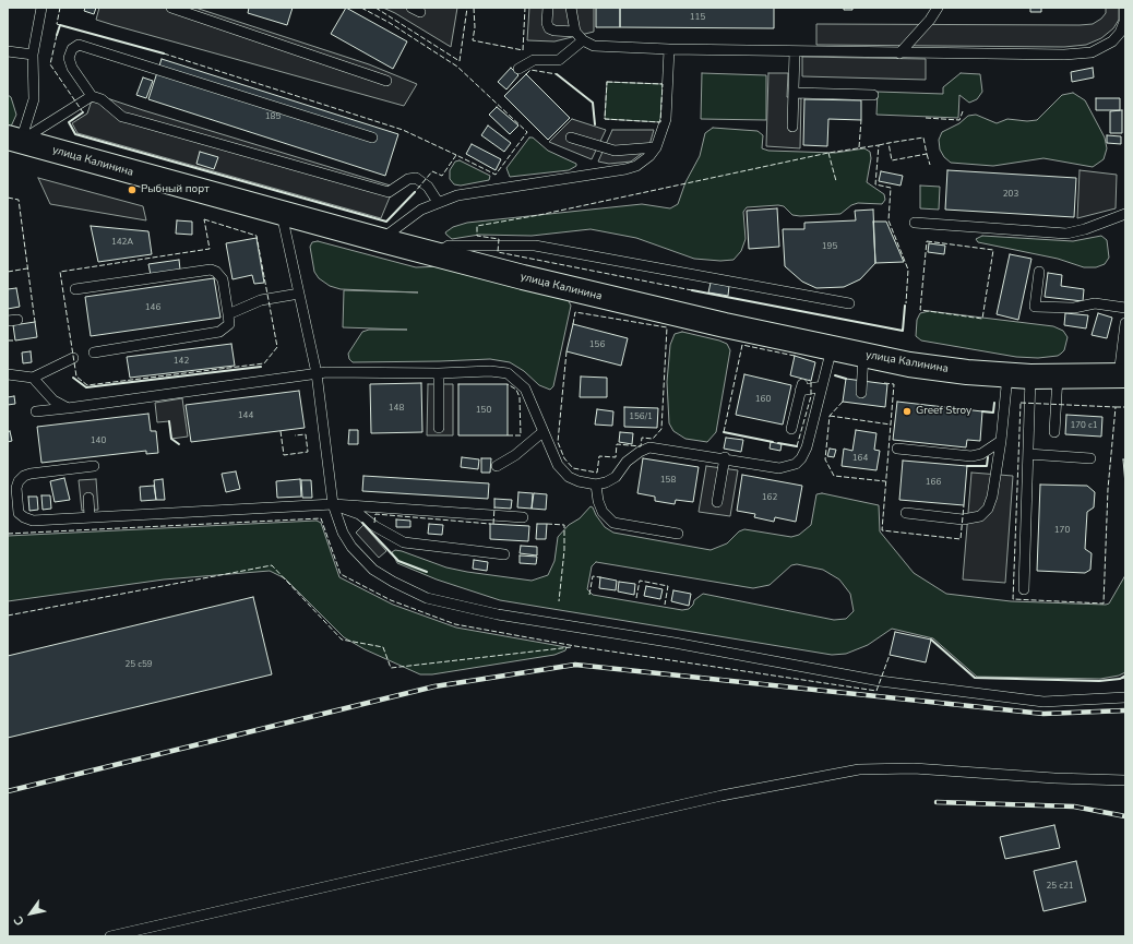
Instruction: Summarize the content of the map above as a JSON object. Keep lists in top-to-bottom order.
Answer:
{
  "streets": {
    "main road": ["улица Калинина"]
  },
  "places": ["Рыбный порт", "Greef Stroy"],
  "house_numbers": [
    "115",
    "185",
    "203",
    "142А",
    "195",
    "146",
    "156",
    "142",
    "160",
    "148",
    "150",
    "144",
    "156/1",
    "170 с1",
    "140",
    "164",
    "158",
    "166",
    "162",
    "170",
    "25 с59",
    "25 с21"
  ],
  "north": "bottom left"
}
